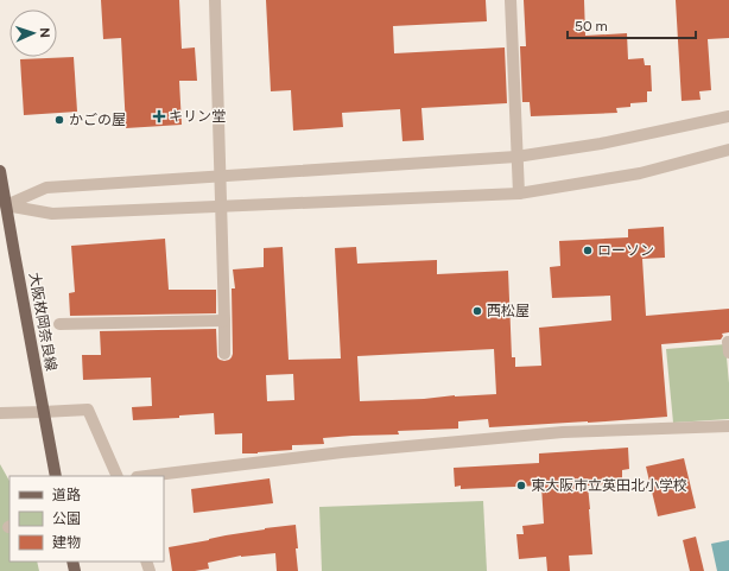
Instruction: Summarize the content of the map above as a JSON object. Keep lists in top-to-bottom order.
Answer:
{
  "streets": {
    "main road": ["大阪枚岡奈良線"]
  },
  "places": {
    "health": ["キリン堂"],
    "other": [
      "かごの屋",
      "ローソン",
      "西松屋",
      "東大阪市立英田北小学校"
    ]
  },
  "legend": ["道路", "公園", "建物"],
  "scale_bar": "50 m",
  "north": "right"
}
